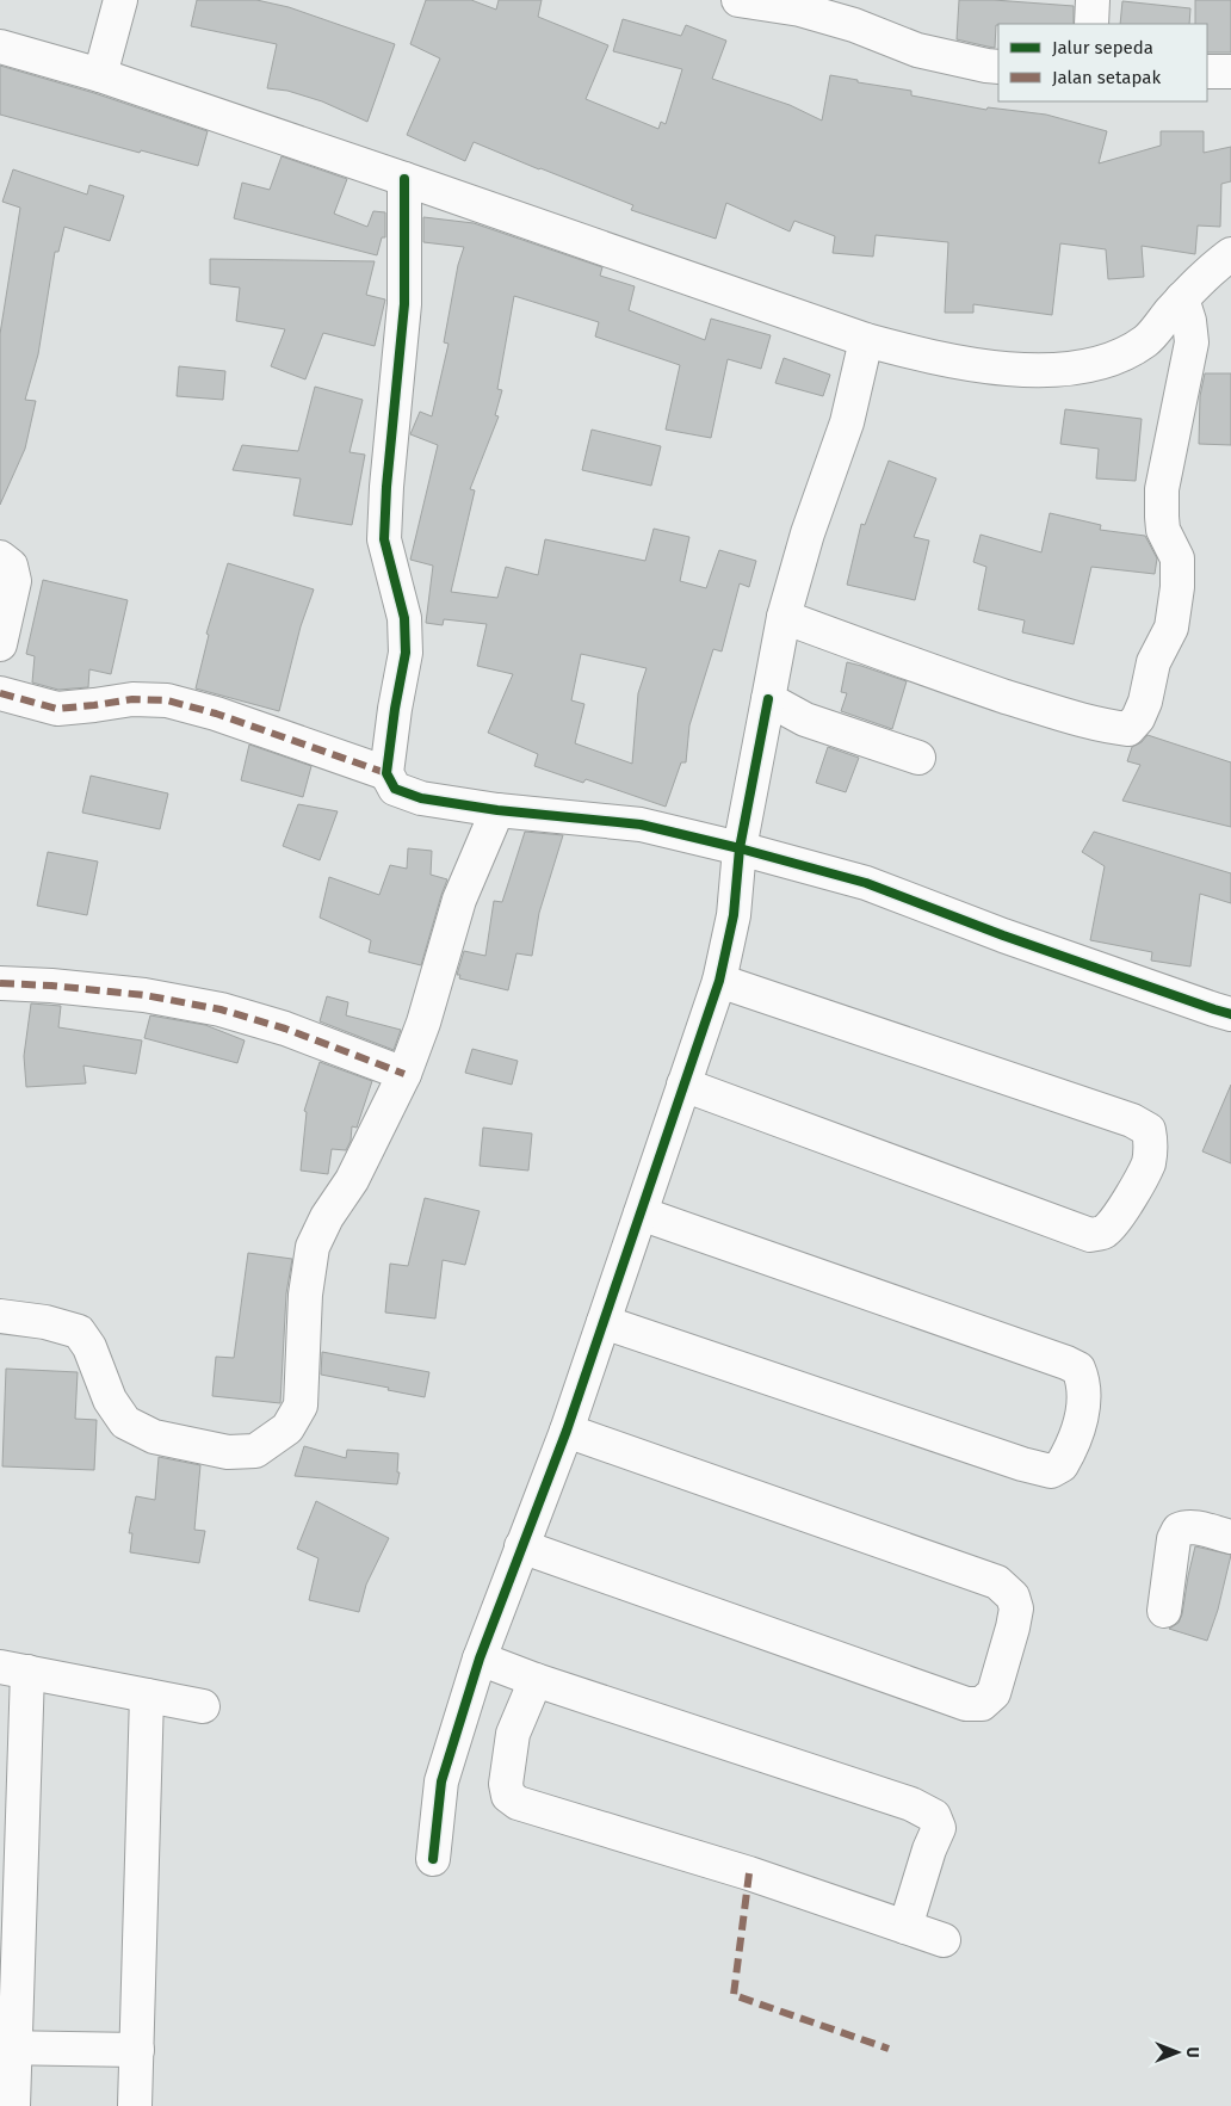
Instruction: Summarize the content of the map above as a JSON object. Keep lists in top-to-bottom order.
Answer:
{
  "legend": ["Jalur sepeda", "Jalan setapak"],
  "north": "right"
}
